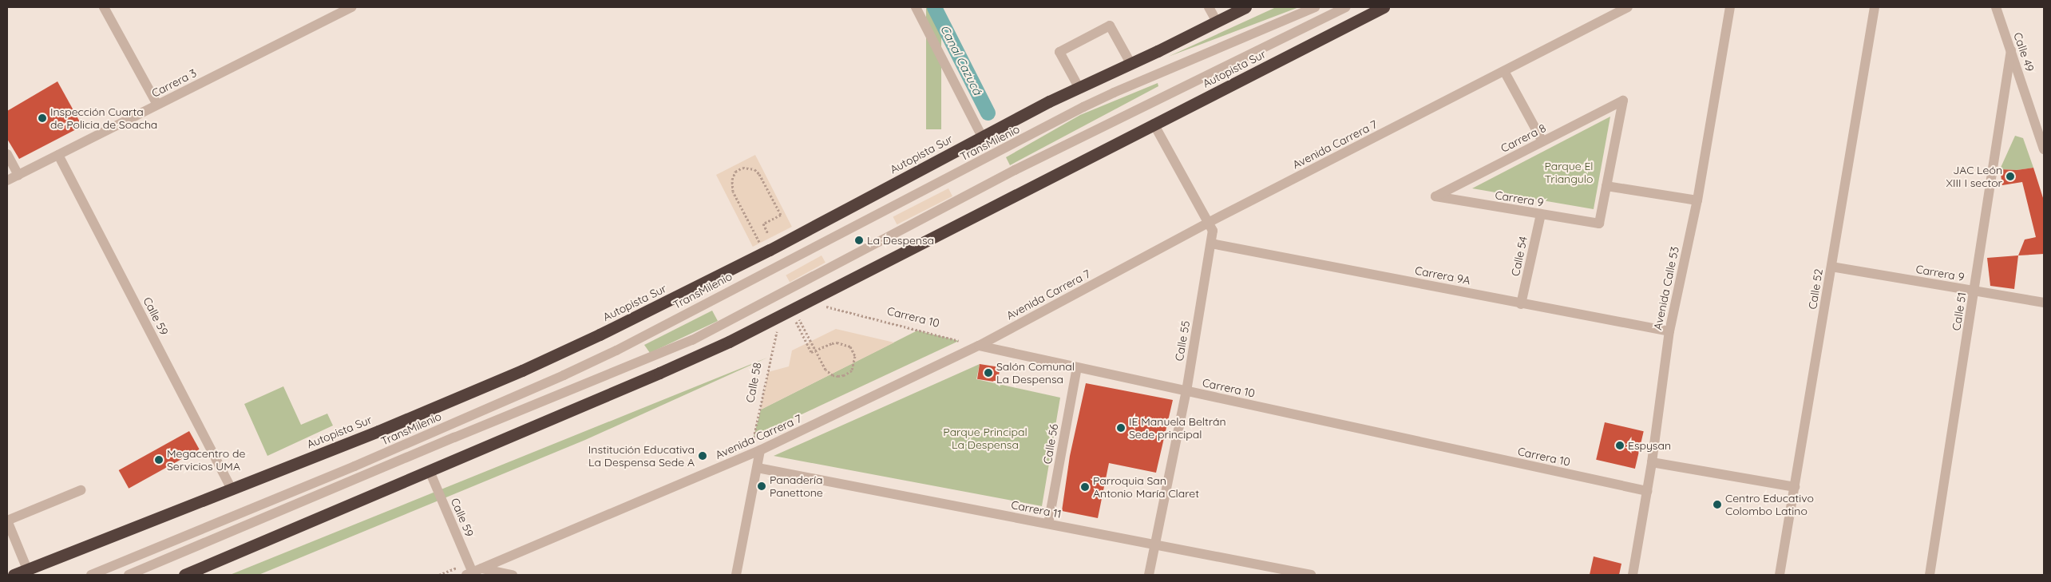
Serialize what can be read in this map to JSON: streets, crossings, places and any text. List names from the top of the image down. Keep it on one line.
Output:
{"streets":{"highway":["Autopista Sur"],"street":["Calle 49","Carrera 3","Carrera 8","TransMilenio","Avenida Carrera 7","Carrera 9","Calle 54","Carrera 9A","Avenida Calle 53","Calle 52","Calle 51","Calle 59","Carrera 10","Calle 55","Calle 56","Carrera 11"],"path":["Calle 58"]},"crossings":[["Calle 49","Calle 51"],["Autopista Sur","Calle 59"],["Autopista Sur","Carrera 10"],["Autopista Sur","Calle 55"],["Autopista Sur","Calle 58"],["Carrera 3","Calle 59"],["Carrera 8","Carrera 9"],["Avenida Carrera 7","Calle 59"],["Avenida Carrera 7","Carrera 10"],["Avenida Carrera 7","Calle 55"],["Avenida Carrera 7","Calle 58"],["Carrera 9","Calle 54"],["Carrera 9","Calle 52"],["Carrera 9","Calle 51"],["Calle 54","Carrera 9A"],["Carrera 9A","Avenida Calle 53"],["Carrera 9A","Calle 55"],["Avenida Calle 53","Carrera 10"],["Carrera 10","Calle 55"],["Carrera 10","Calle 56"],["Calle 55","Carrera 11"],["Calle 56","Carrera 11"]],"water":["Canal Cazucá"],"parks":["Parque El Triangulo","Parque Principal La Despensa"],"places":["Inspección Cuarta de Policia de Soacha","JAC León XIII I sector","La Despensa","Salón Comunal La Despensa","IE Manuela Beltrán Sede principal","Espysan","Institución Educativa La Despensa Sede A","Megacentro de Servicios UMA","Panadería Panettone","Parroquia San Antonio María Claret","Centro Educativo Colombo Latino"]}
